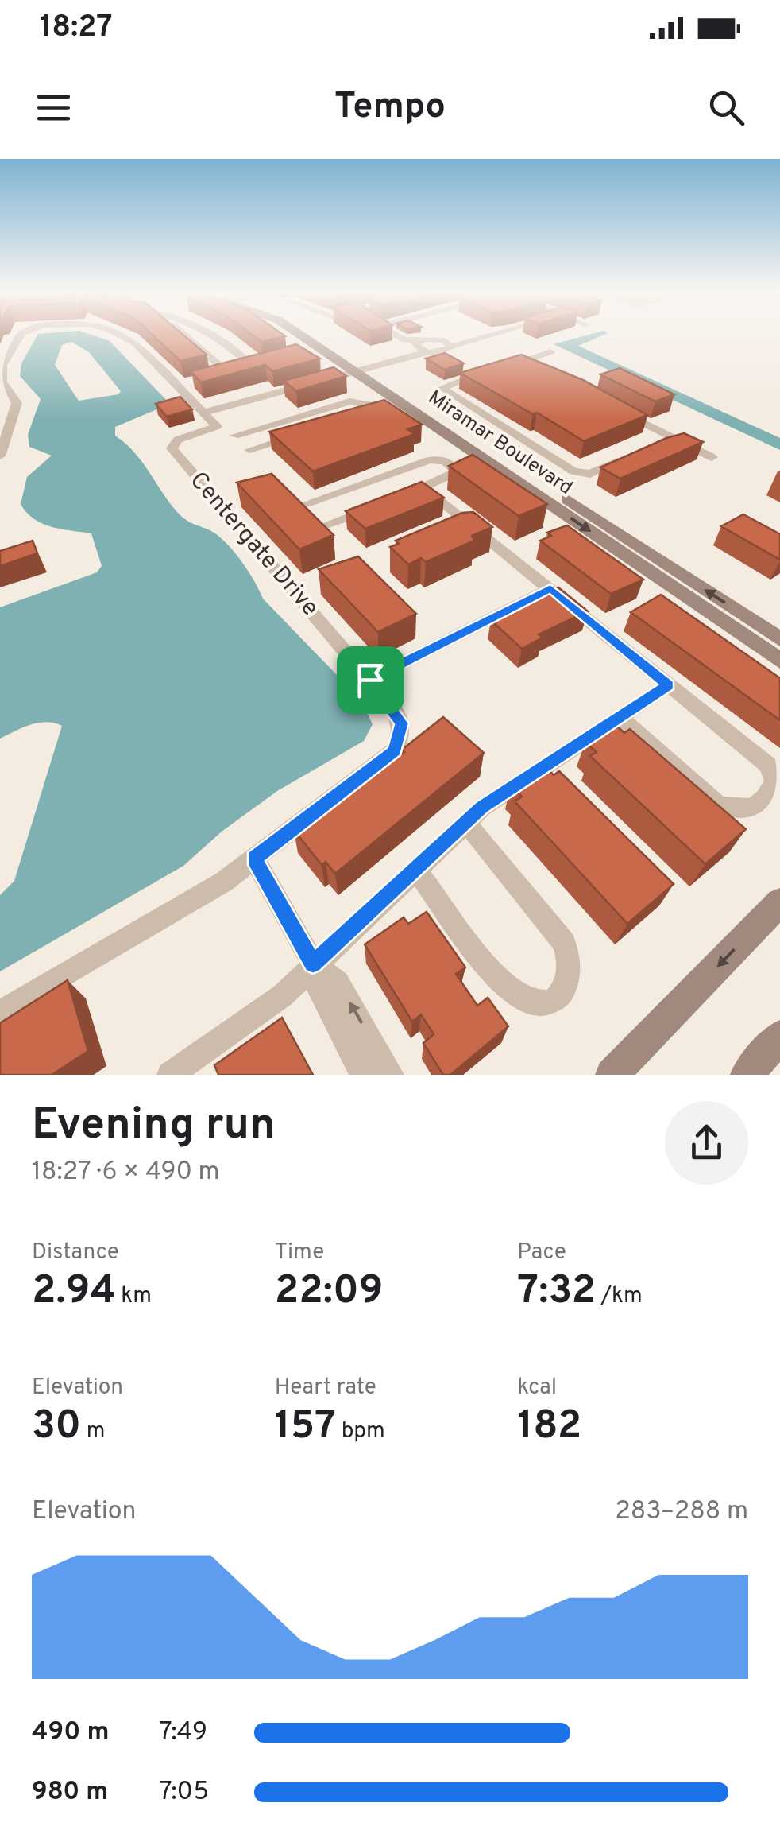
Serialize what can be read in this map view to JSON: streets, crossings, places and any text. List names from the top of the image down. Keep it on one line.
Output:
{"streets":{"street":["Miramar Boulevard","Centergate Drive"]},"crossings":[["Miramar Boulevard","Centergate Drive"]],"page":{"status":"18:27","header":"Tempo","heading":["Evening run","18:27 · 6 × 490 m"],"stats":[["Distance","2.94 km"],["Time","22:09"],["Pace","7:32 /km"],["Elevation","30 m"],["Heart rate","157 bpm"],["kcal","182"]],"chart":["Elevation","283–288 m"],"list":[{"name":"490 m","note":"7:49"},{"name":"980 m","note":"7:05"}]}}
